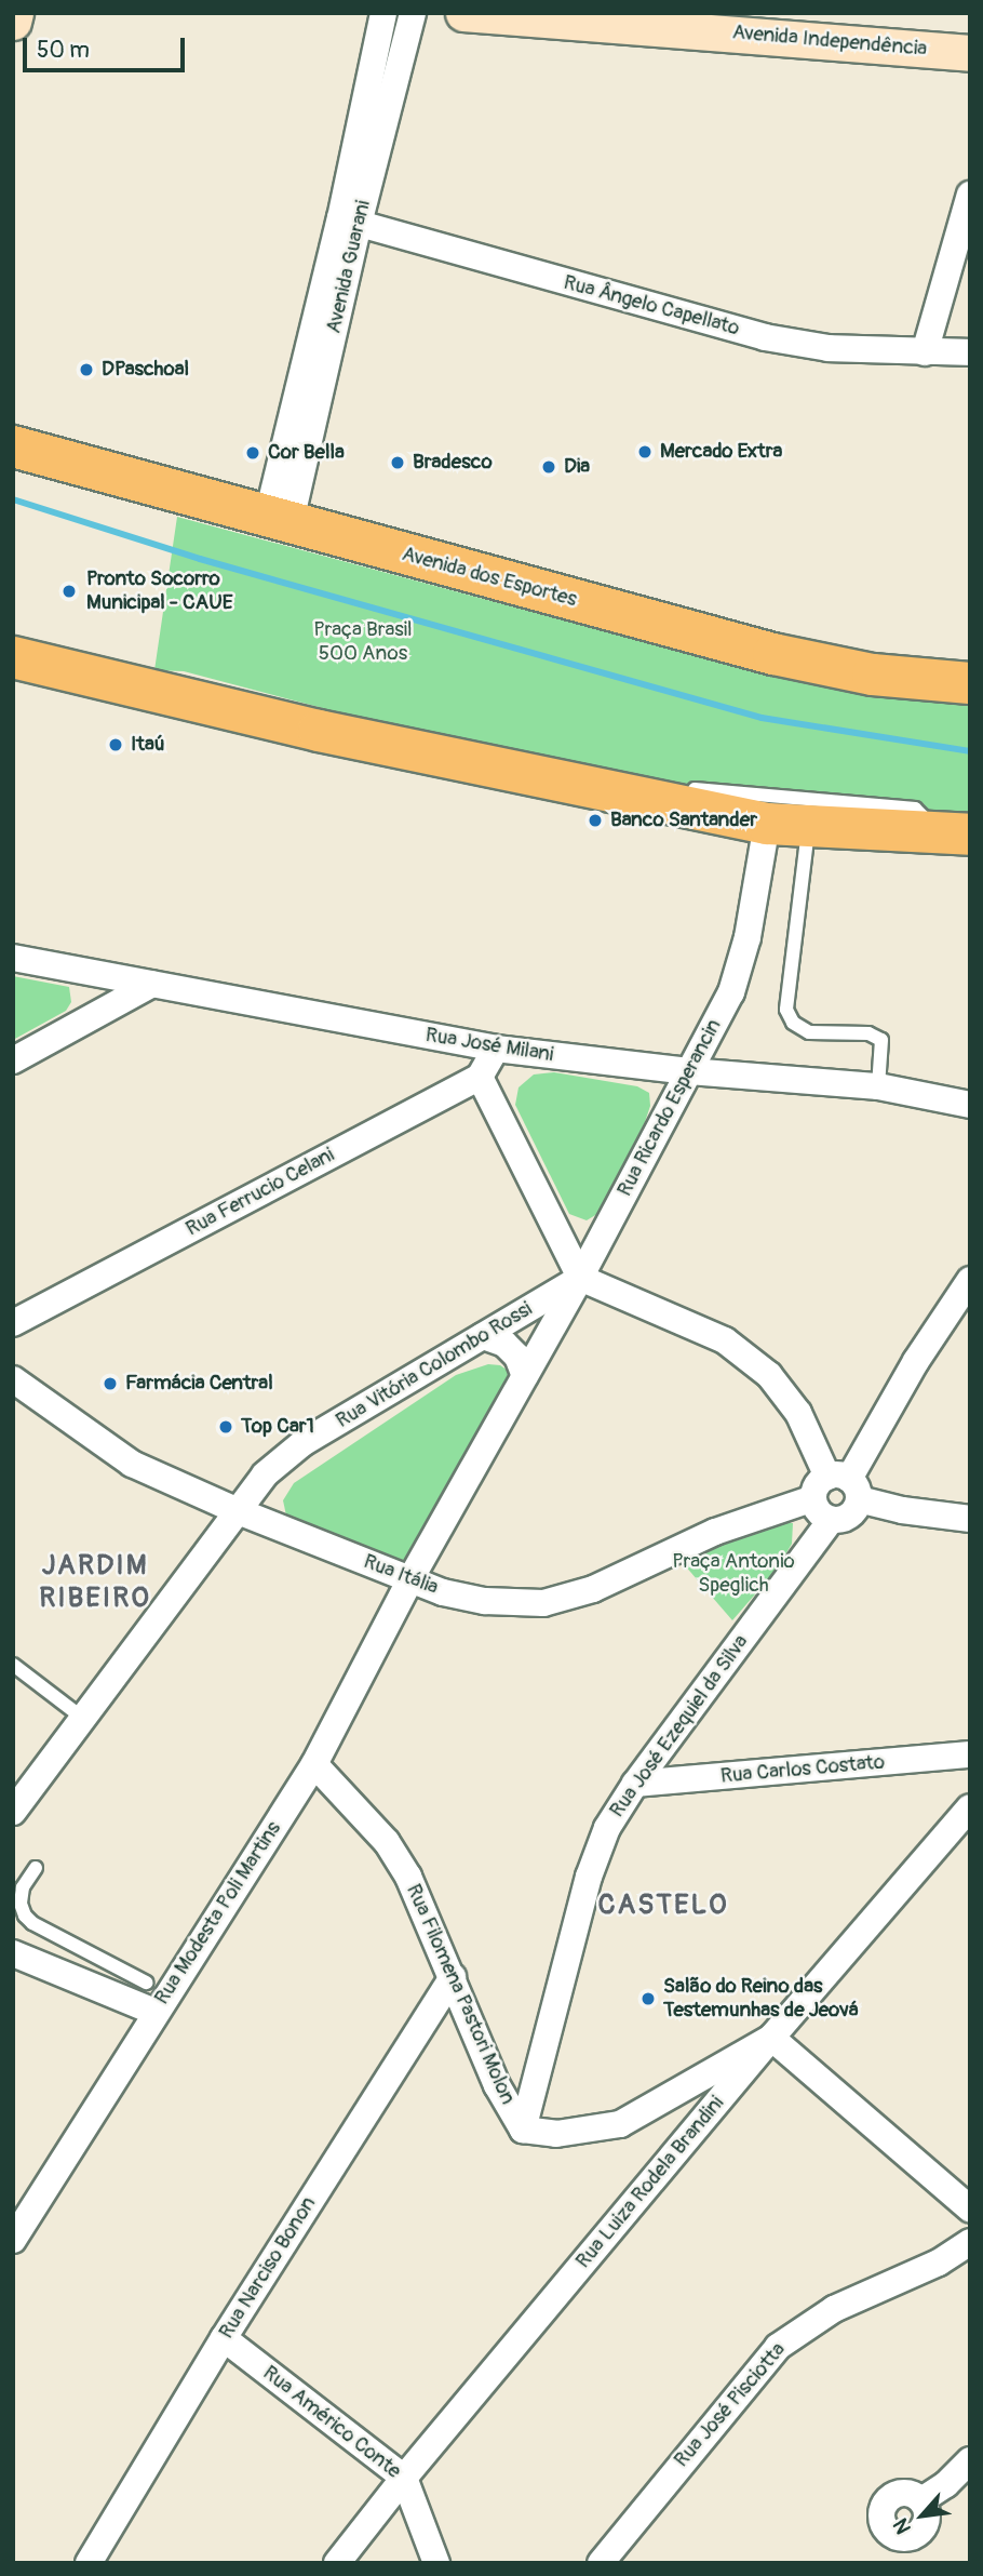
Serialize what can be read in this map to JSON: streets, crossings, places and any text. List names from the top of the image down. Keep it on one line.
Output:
{"streets":{"main road":["Avenida Independência","Avenida dos Esportes"],"street":["Avenida Guarani","Rua Ângelo Capellato","Rua José Milani","Rua Ricardo Esperancin","Rua Ferrucio Celani","Rua Vitória Colombo Rossi","Rua Itália","Rua José Ezequiel da Silva","Rua Carlos Costato","Rua Modesta Poli Martins","Rua Filomena Pastori Molon","Rua Luiza Rodela Brandini","Rua Narciso Bonon","Rua José Pisciotta","Rua Américo Conte"]},"crossings":[["Avenida Guarani","Rua Ângelo Capellato"],["Avenida Guarani","Avenida dos Esportes"],["Rua José Milani","Rua Ricardo Esperancin"],["Rua Ricardo Esperancin","Rua Vitória Colombo Rossi"],["Rua Ricardo Esperancin","Rua Itália"],["Rua Ricardo Esperancin","Rua Modesta Poli Martins"],["Rua Vitória Colombo Rossi","Rua Itália"],["Rua Itália","Rua José Ezequiel da Silva"],["Rua Itália","Rua Modesta Poli Martins"],["Rua José Ezequiel da Silva","Rua Carlos Costato"],["Rua José Ezequiel da Silva","Rua Filomena Pastori Molon"],["Rua Modesta Poli Martins","Rua Filomena Pastori Molon"],["Rua Filomena Pastori Molon","Rua Luiza Rodela Brandini"],["Rua Filomena Pastori Molon","Rua Narciso Bonon"],["Rua Luiza Rodela Brandini","Rua Américo Conte"],["Rua Narciso Bonon","Rua Américo Conte"]],"districts":["JARDIM RIBEIRO","CASTELO"],"parks":["Praça Brasil 500 Anos","Praça Antonio Speglich"],"places":["DPaschoal","Mercado Extra","Cor Bella","Bradesco","Dia","Pronto Socorro Municipal - CAUE","Itaú","Banco Santander","Farmácia Central","Top Car1","Salão do Reino das Testemunhas de Jeová"],"scale_bar":"50 m","north":"bottom left"}
